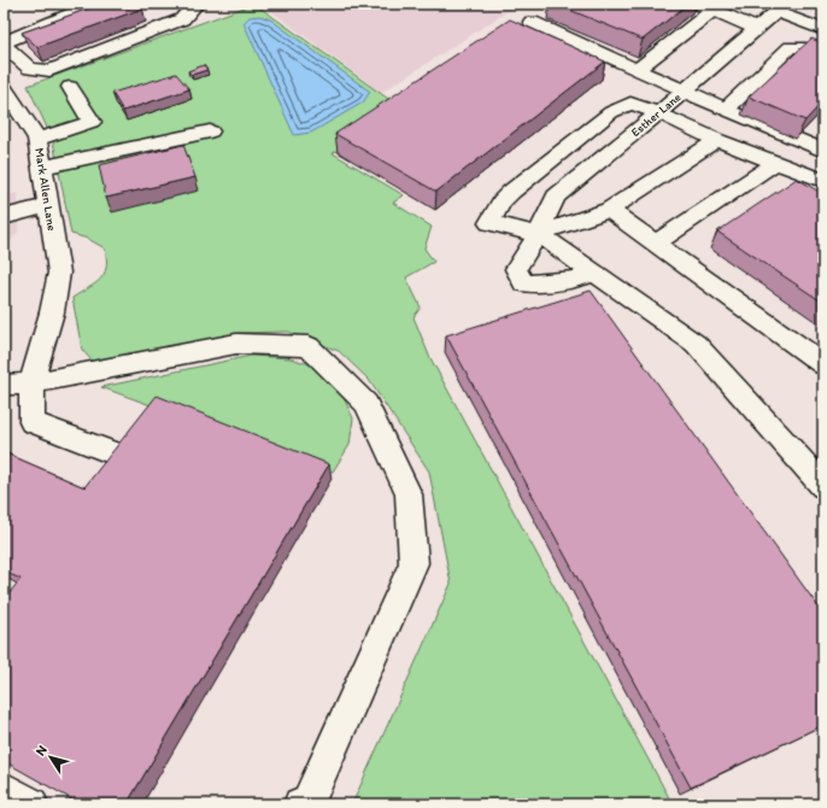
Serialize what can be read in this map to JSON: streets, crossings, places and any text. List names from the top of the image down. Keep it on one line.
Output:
{"streets":{"street":["Esther Lane","Mark Allen Lane"]},"north":"top left"}
